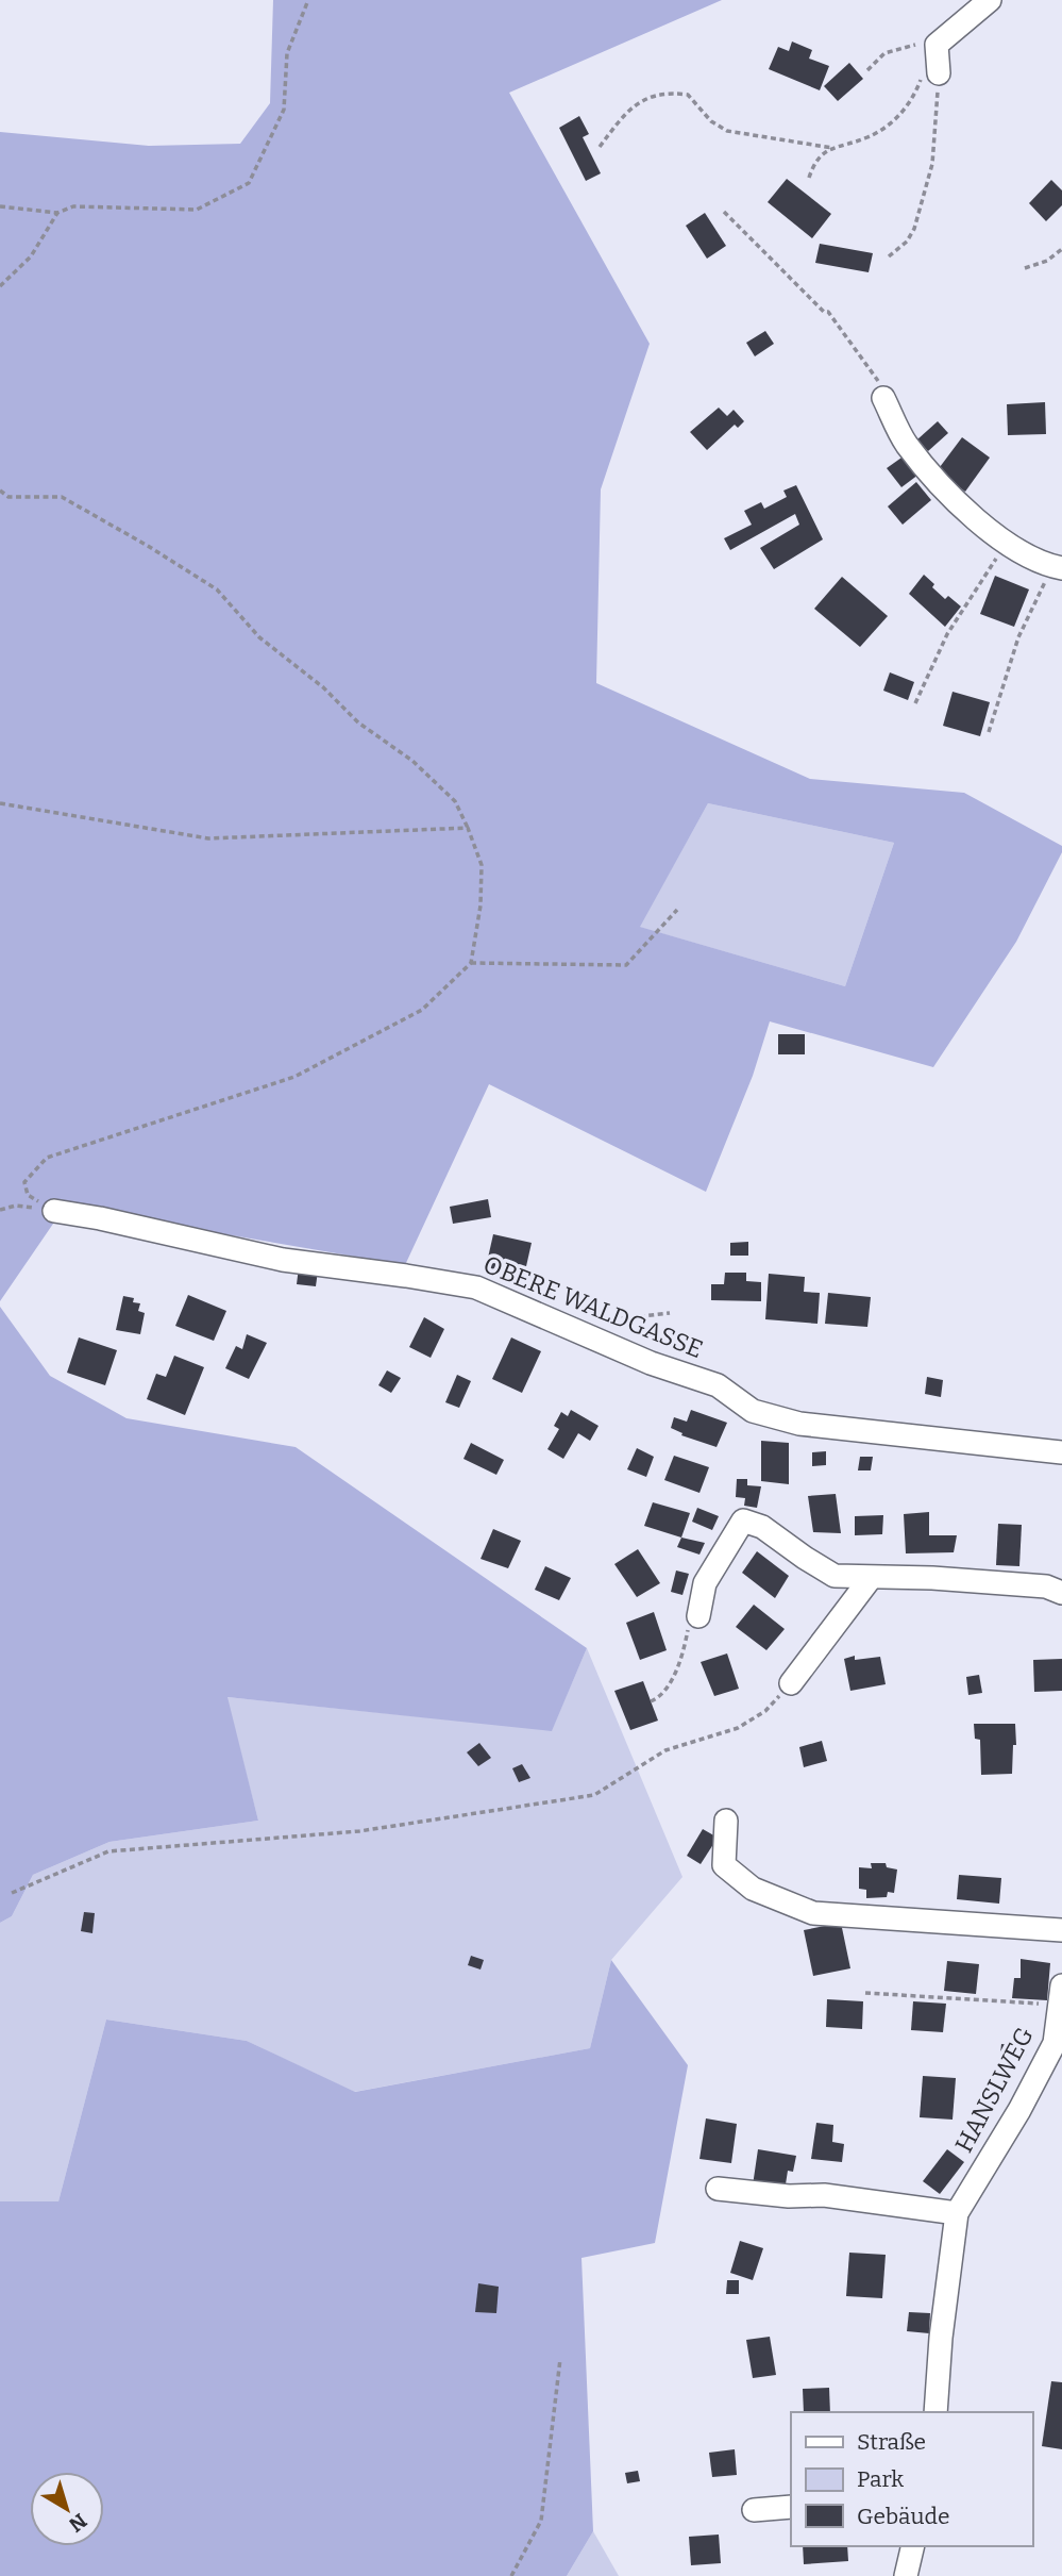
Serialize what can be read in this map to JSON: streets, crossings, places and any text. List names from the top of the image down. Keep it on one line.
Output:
{"streets":{"street":["OBERE WALDGASSE","HANSLWEG"]},"legend":["Straße","Park","Gebäude"],"north":"bottom right"}
